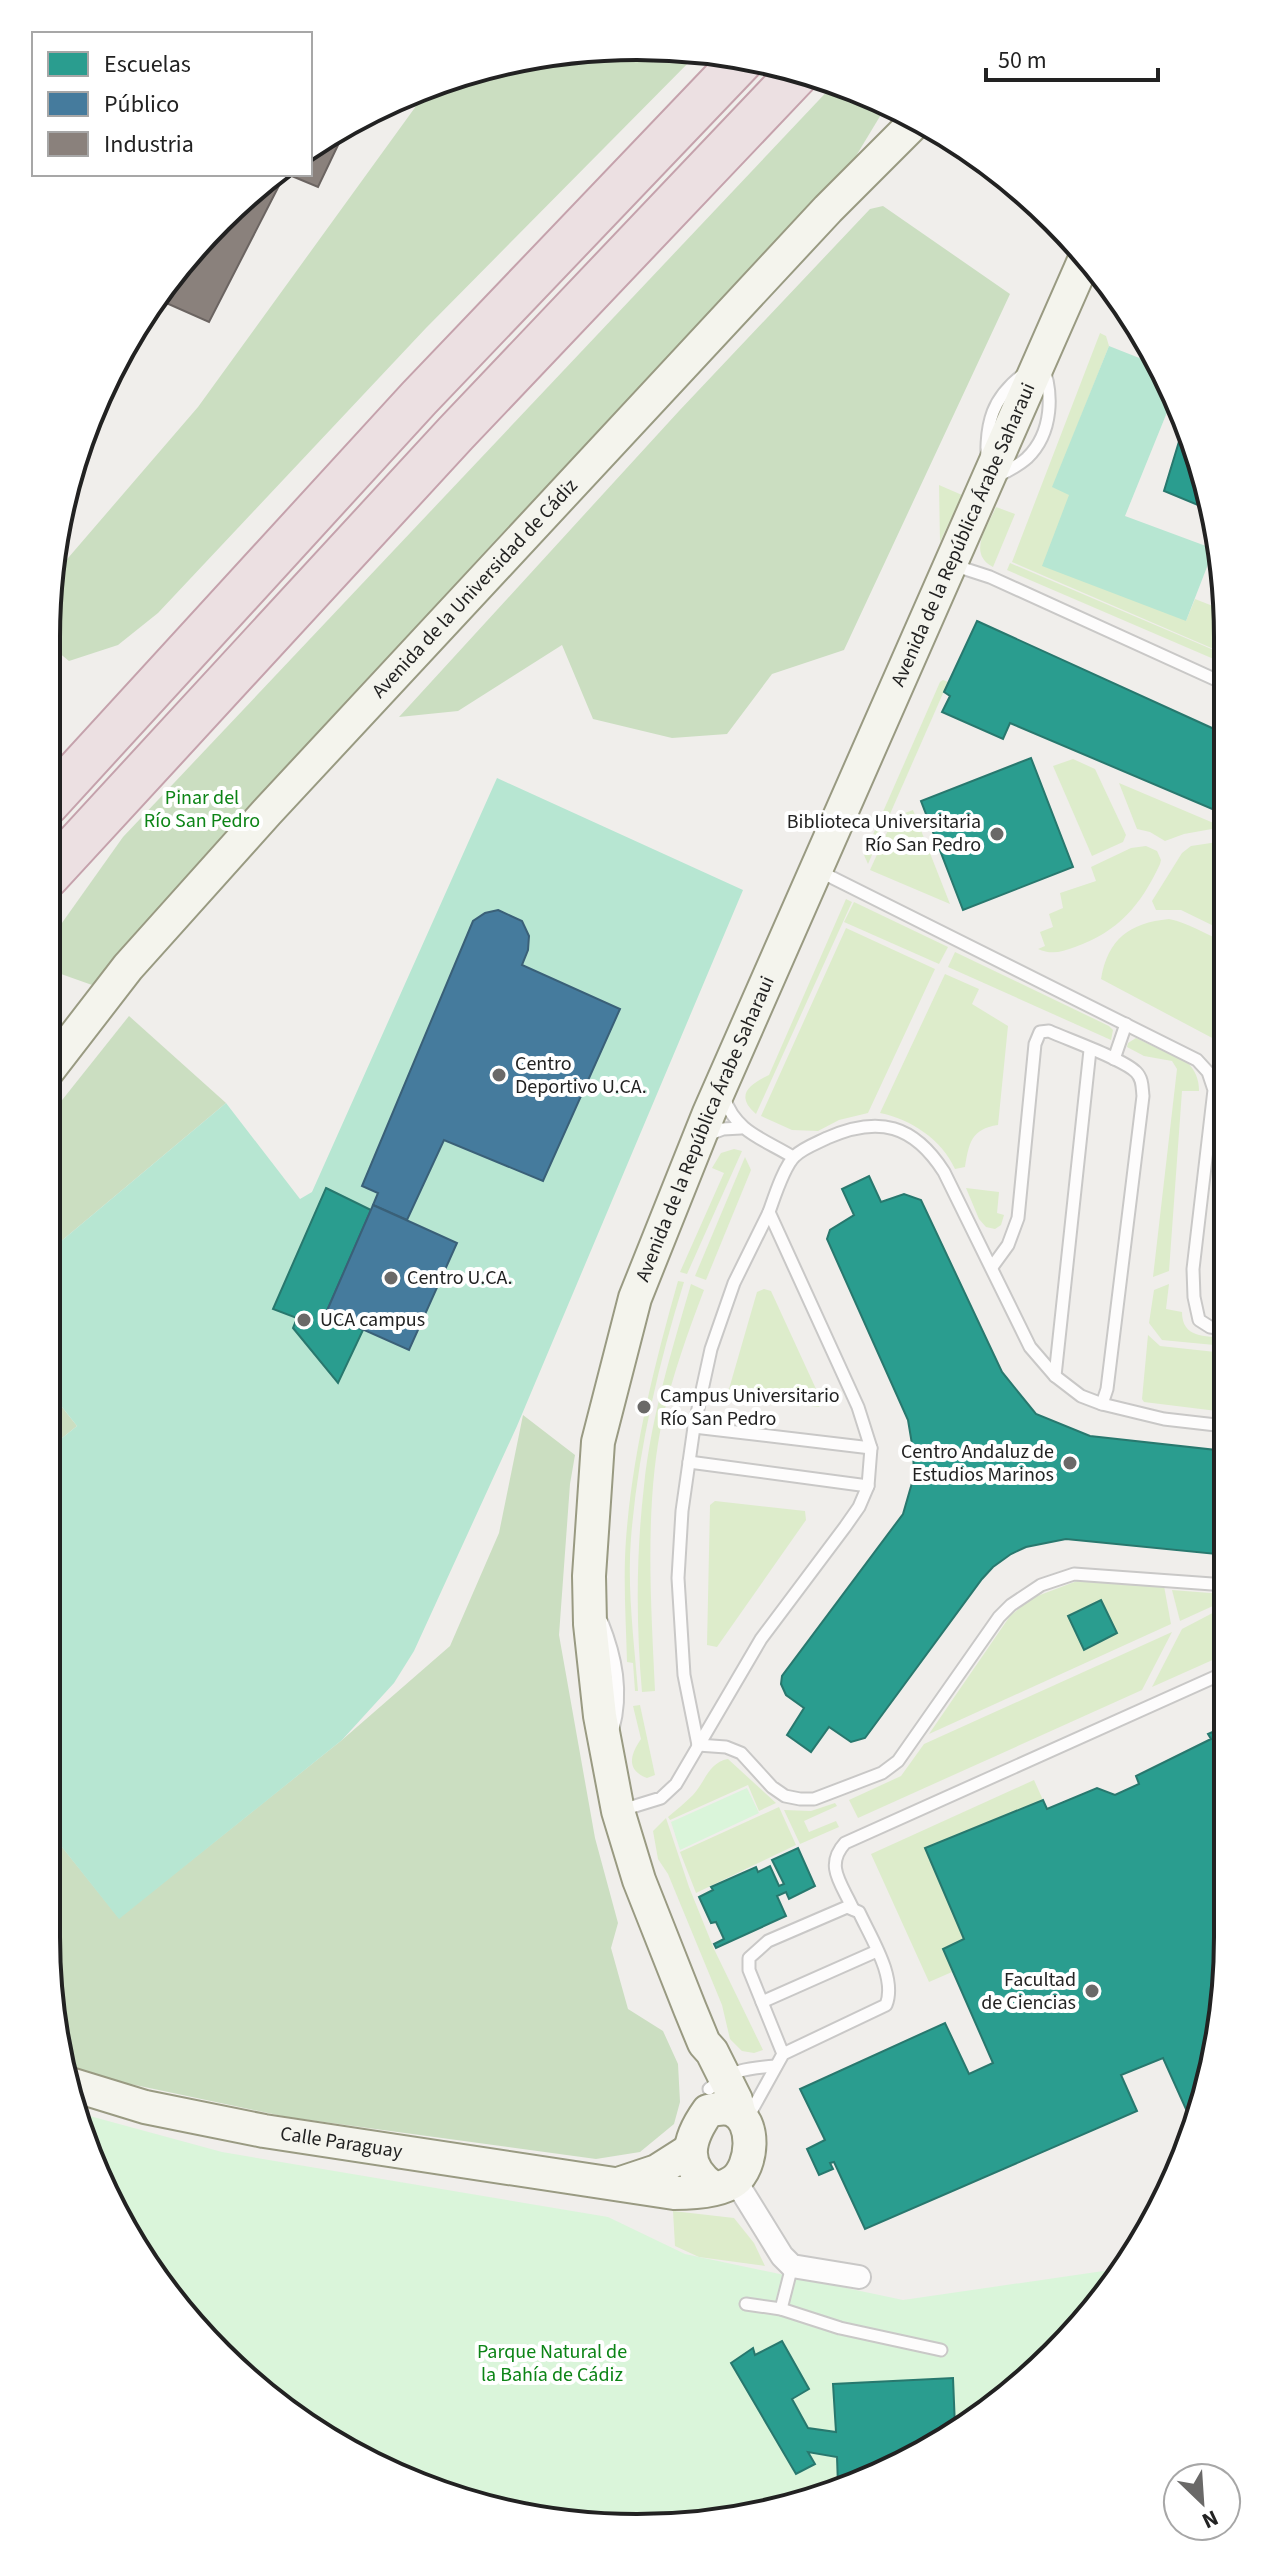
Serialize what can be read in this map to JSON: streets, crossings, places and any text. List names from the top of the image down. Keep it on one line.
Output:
{"streets":{"street":["Avenida de la República Árabe Saharaui","Avenida de la Universidad de Cádiz","Calle Paraguay"]},"parks":["Pinar del Río San Pedro","Parque Natural de la Bahía de Cádiz"],"places":["Biblioteca Universitaria Río San Pedro","Centro Deportivo U.CA.","Centro U.CA.","UCA campus","Campus Universitario Río San Pedro","Centro Andaluz de Estudios Marinos","Facultad de Ciencias"],"legend":["Escuelas","Público","Industria"],"scale_bar":"50 m","north":"bottom right"}
